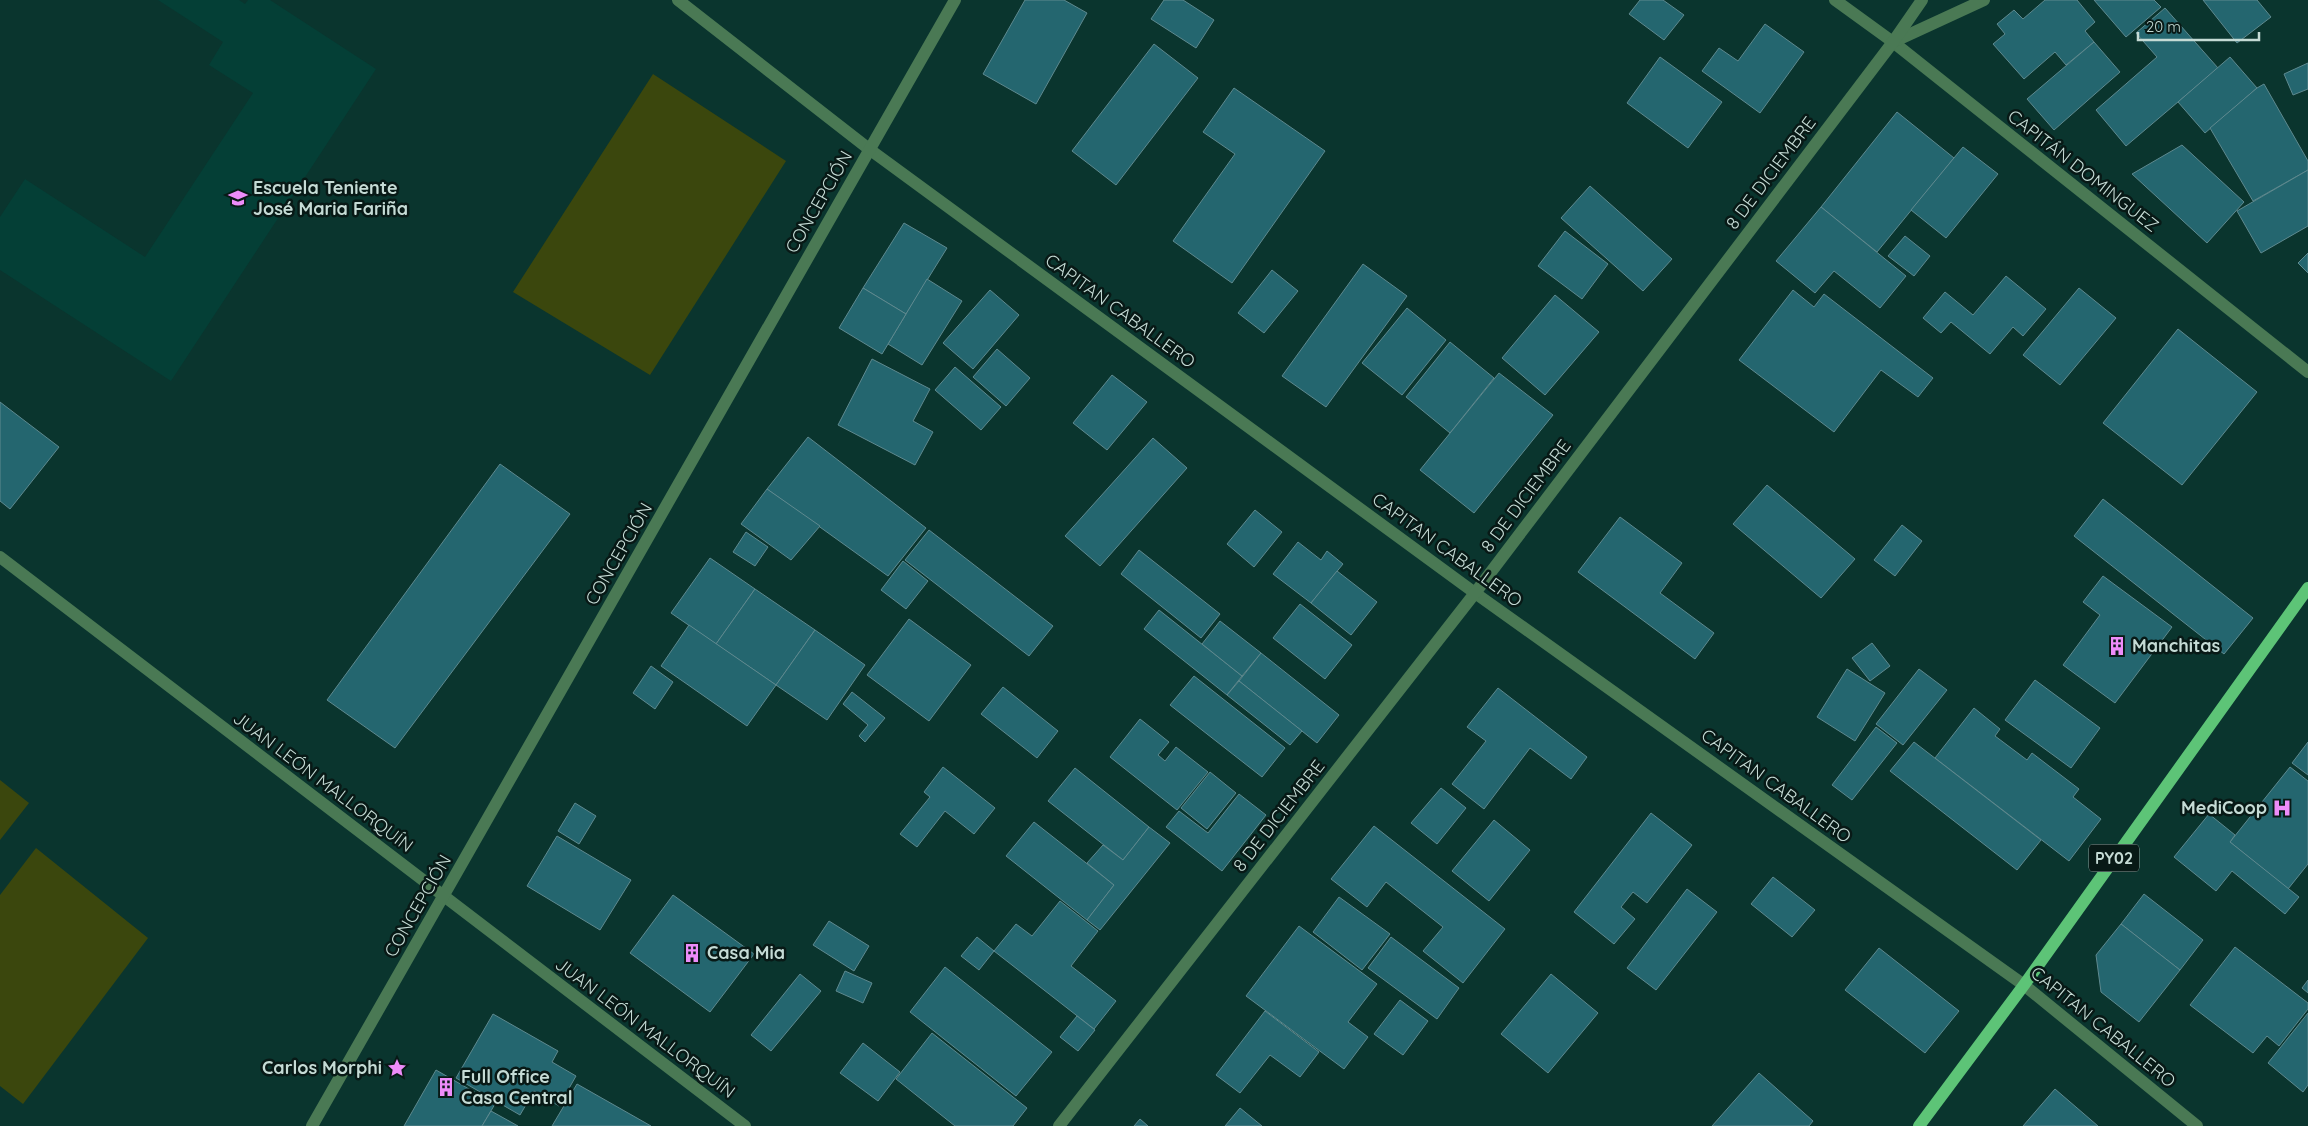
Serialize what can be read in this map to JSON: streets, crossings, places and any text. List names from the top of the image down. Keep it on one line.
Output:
{"streets":{"main road":["PY02"],"street":["CAPITÁN DOMINGUEZ","8 DE DICIEMBRE","CONCEPCIÓN","CAPITAN CABALLERO","JUAN LEÓN MALLORQUÍN"]},"crossings":[["CAPITÁN DOMINGUEZ","8 DE DICIEMBRE"],["8 DE DICIEMBRE","CAPITAN CABALLERO"],["CONCEPCIÓN","CAPITAN CABALLERO"],["CONCEPCIÓN","JUAN LEÓN MALLORQUÍN"],["CAPITAN CABALLERO","PY02"]],"places":{"school or university":["Escuela Teniente José Maria Fariña"],"building":["Manchitas","Casa Mia","Full Office Casa Central"],"hospital":["MediCoop"],"place":["Carlos Morphi"]},"scale_bar":"20 m"}
